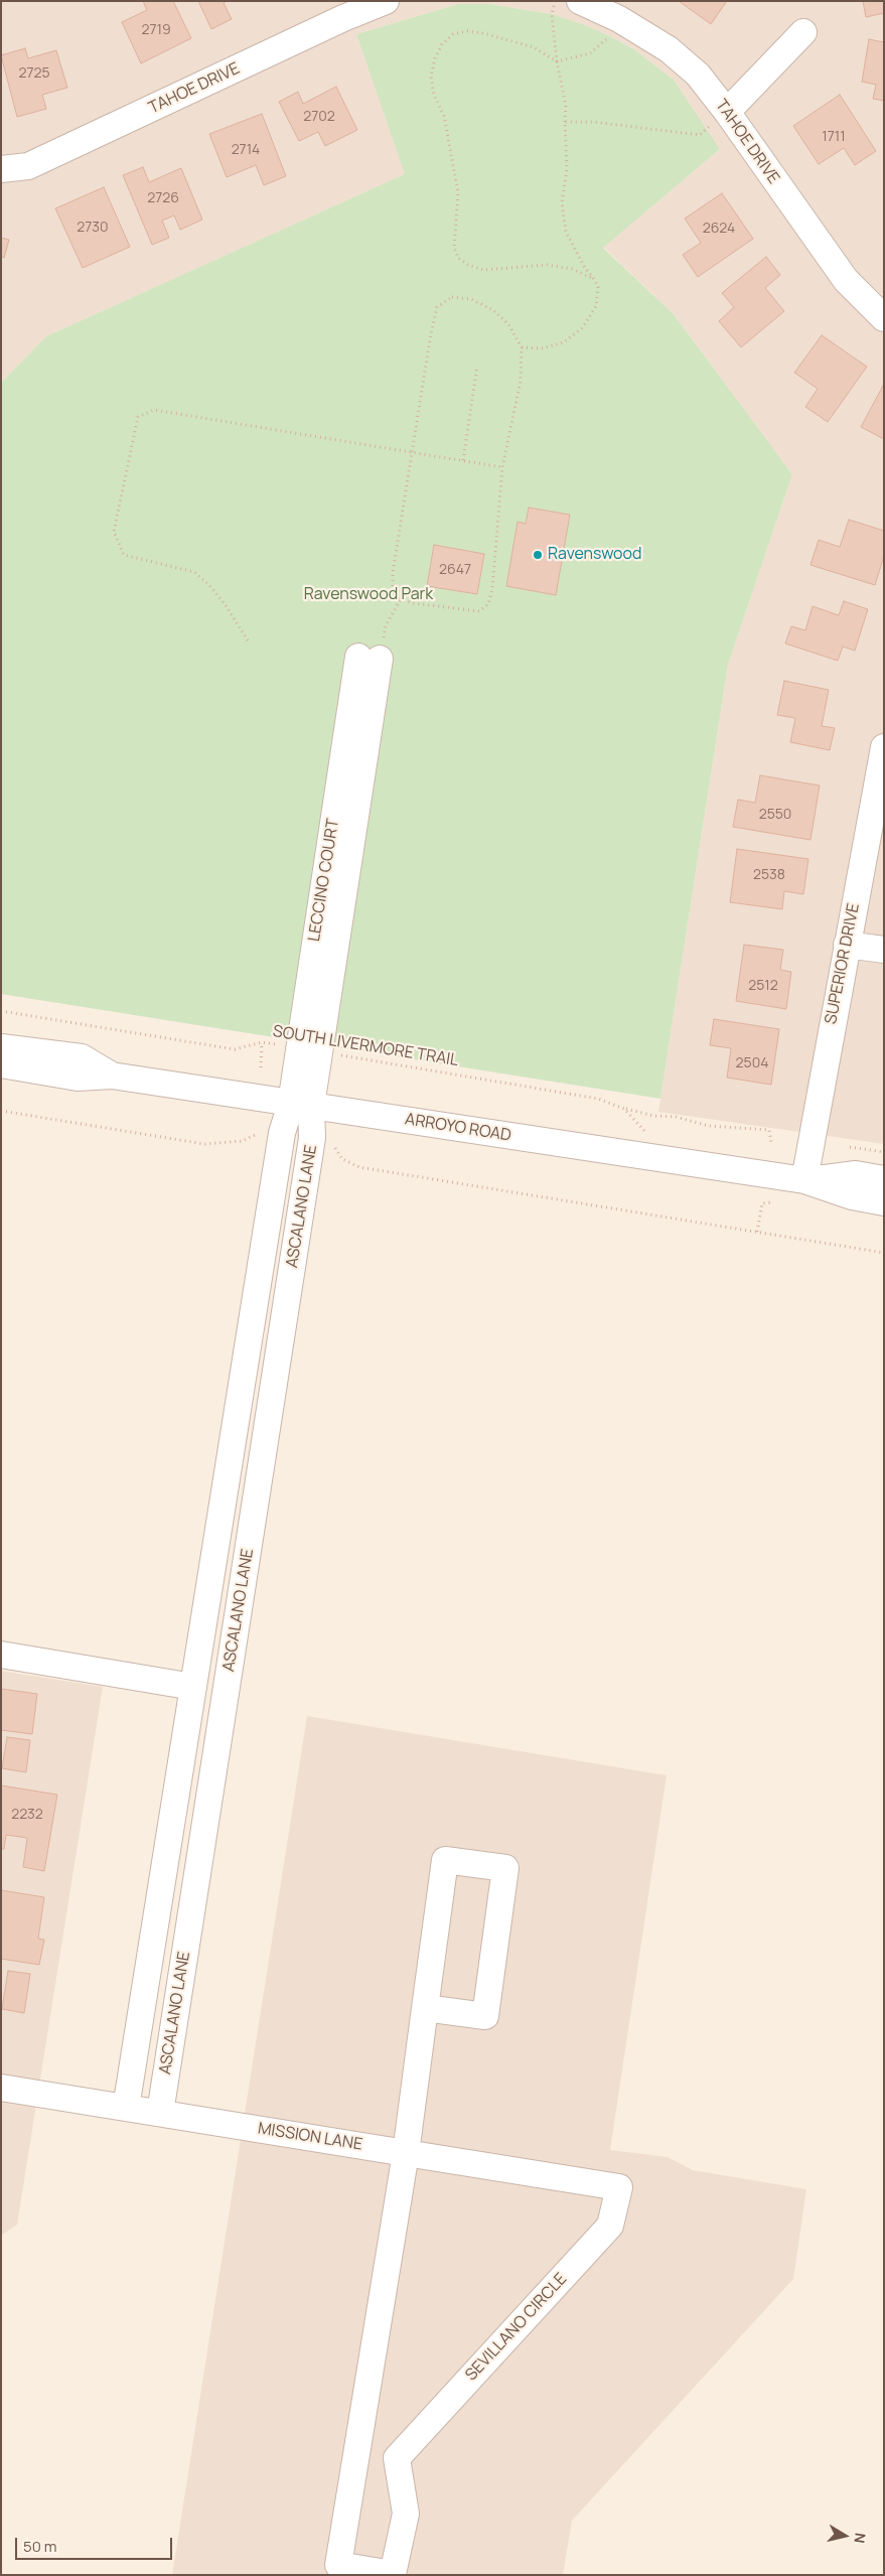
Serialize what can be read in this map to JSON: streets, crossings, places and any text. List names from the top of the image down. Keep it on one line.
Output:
{"streets":{"street":["TAHOE DRIVE","LECCINO COURT","SUPERIOR DRIVE","ARROYO ROAD","ASCALANO LANE","MISSION LANE","SEVILLANO CIRCLE"],"path":["SOUTH LIVERMORE TRAIL"]},"crossings":[["LECCINO COURT","SOUTH LIVERMORE TRAIL"],["LECCINO COURT","ARROYO ROAD"],["LECCINO COURT","ASCALANO LANE"],["SUPERIOR DRIVE","ARROYO ROAD"],["ARROYO ROAD","ASCALANO LANE"],["ASCALANO LANE","MISSION LANE"],["MISSION LANE","SEVILLANO CIRCLE"]],"parks":["Ravenswood Park"],"places":["Ravenswood"],"house_numbers":["2719","2725","2702","1711","2714","2726","2730","2624","2647","2550","2538","2512","2504","2232"],"scale_bar":"50 m","north":"right"}
